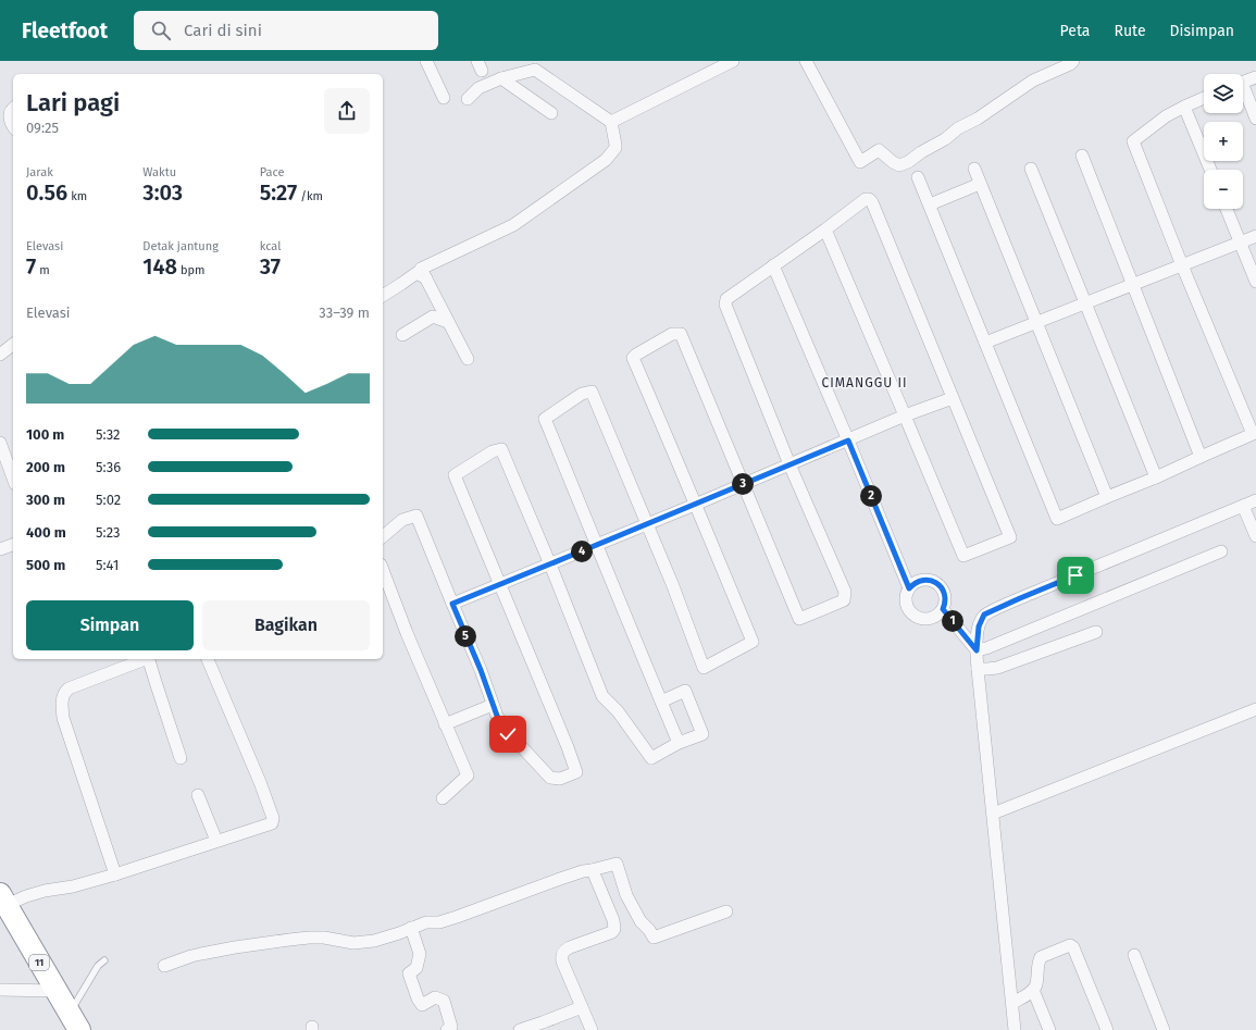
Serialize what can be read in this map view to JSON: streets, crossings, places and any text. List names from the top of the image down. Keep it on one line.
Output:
{"streets":{"highway":["11"]},"districts":["CIMANGGU II"],"page":{"header":"Fleetfoot","search":"Cari di sini","nav":["Peta","Rute","Disimpan"],"map_buttons":["+","−"],"heading":["Lari pagi","09:25"],"stats":[["Jarak","0.56 km"],["Waktu","3:03"],["Pace","5:27 /km"],["Elevasi","7 m"],["Detak jantung","148 bpm"],["kcal","37"]],"chart":["Elevasi","33–39 m"],"list":[{"name":"100 m","note":"5:32"},{"name":"200 m","note":"5:36"},{"name":"300 m","note":"5:02"},{"name":"400 m","note":"5:23"},{"name":"500 m","note":"5:41"}],"pins":["3","2","4","1","5"],"buttons":["Simpan","Bagikan"]}}
